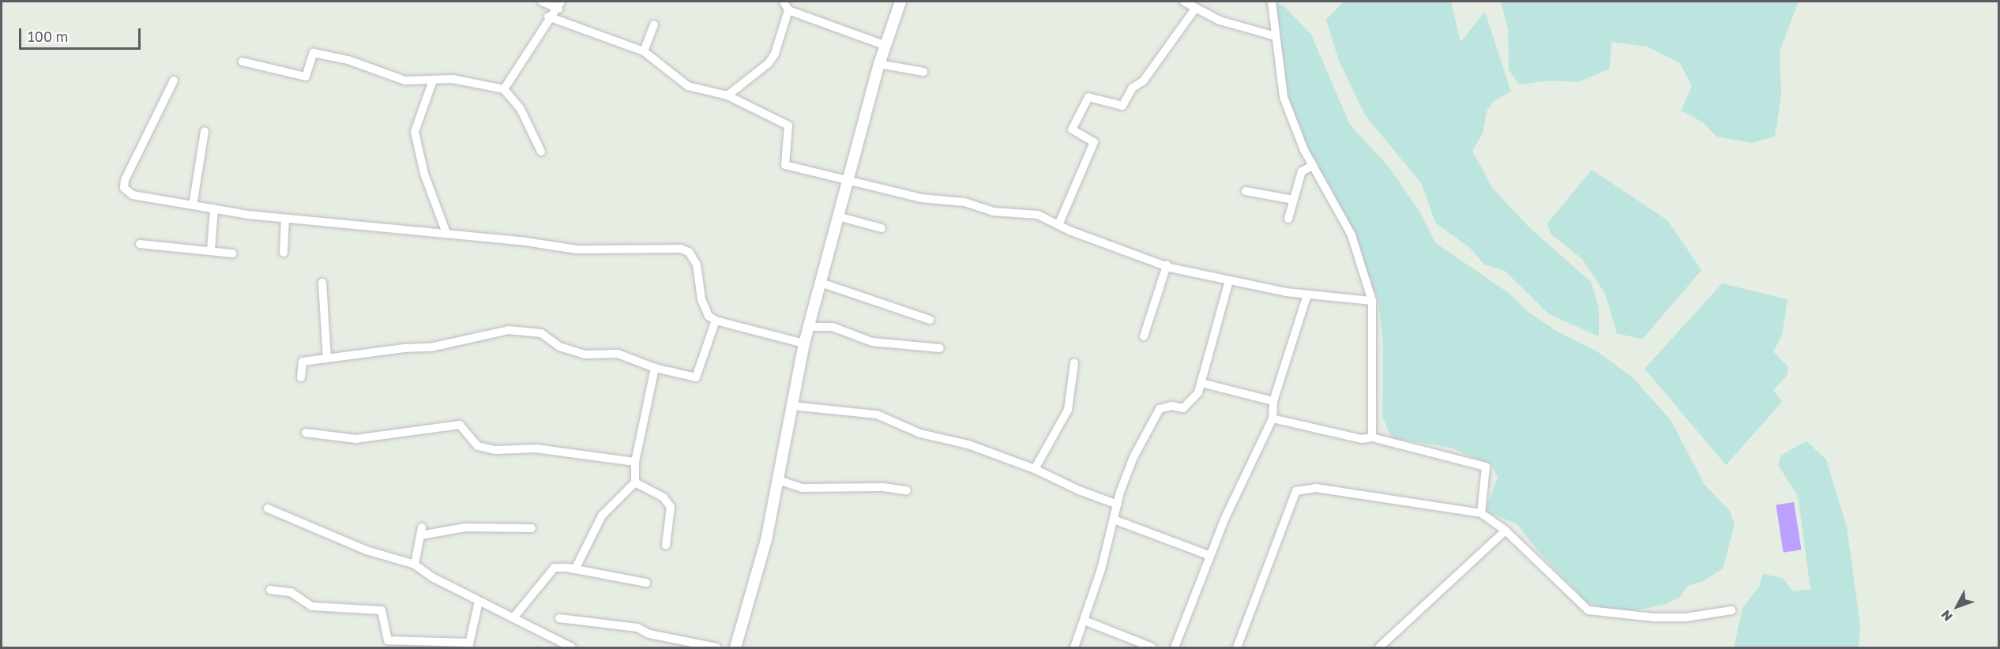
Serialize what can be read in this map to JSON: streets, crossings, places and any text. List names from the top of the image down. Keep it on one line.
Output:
{"scale_bar":"100 m","north":"bottom left"}
